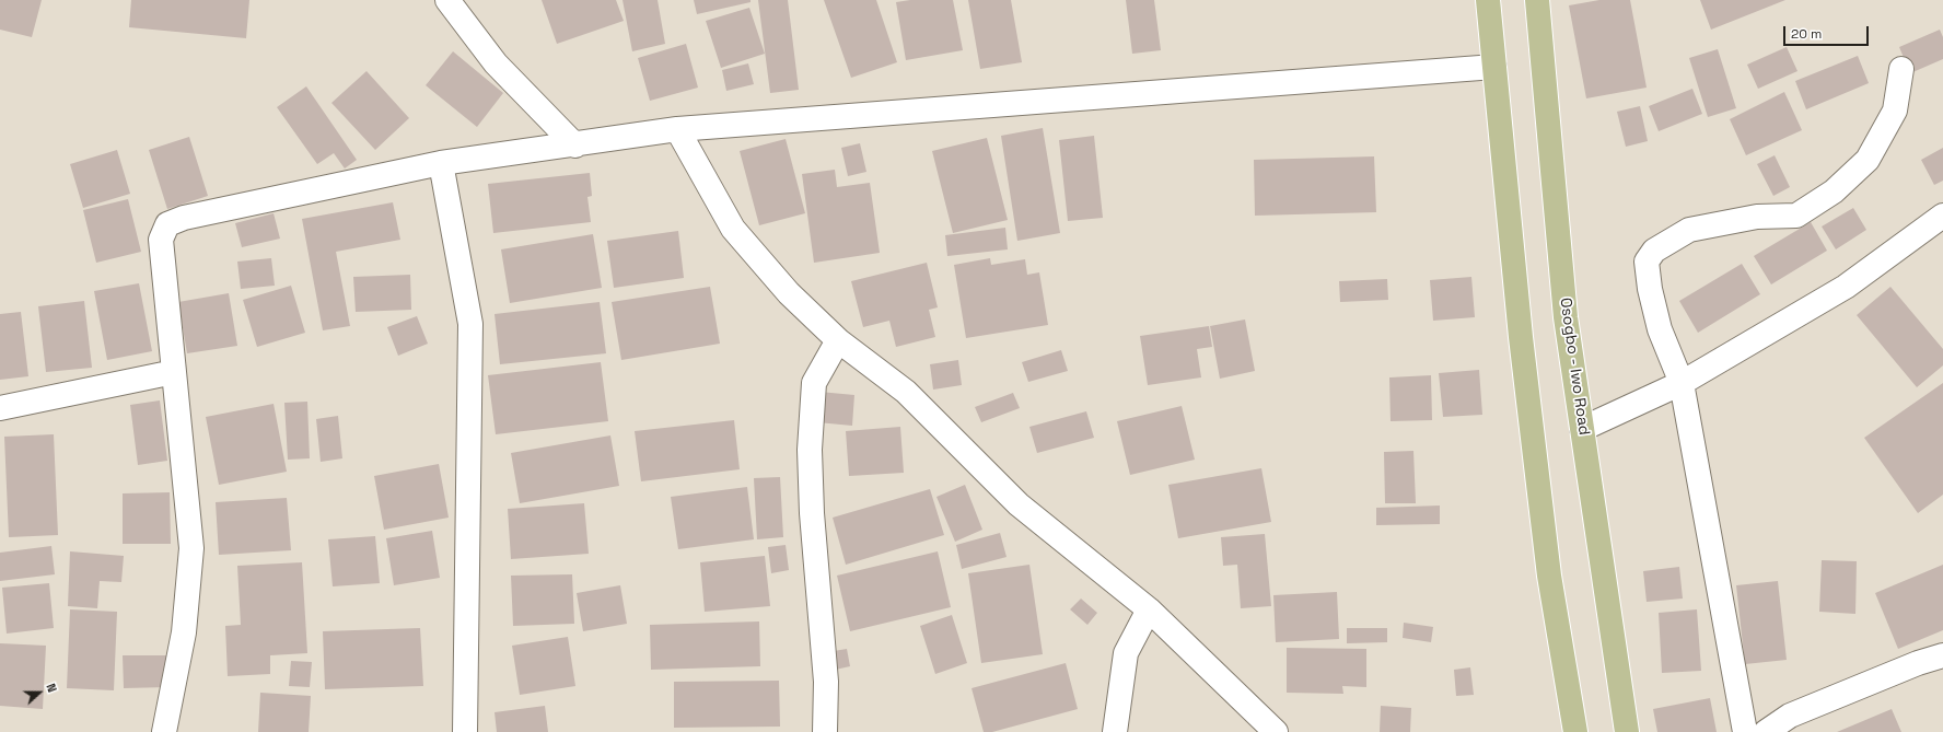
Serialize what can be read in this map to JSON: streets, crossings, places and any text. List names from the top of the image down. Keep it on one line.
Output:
{"streets":{"main road":["Osogbo - Iwo Road"]},"scale_bar":"20 m","north":"right"}
